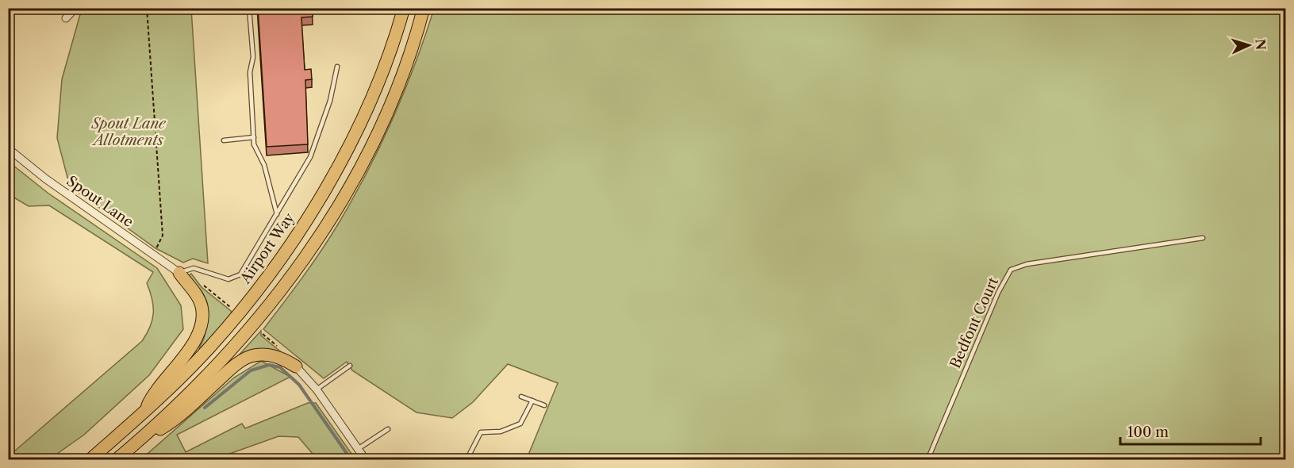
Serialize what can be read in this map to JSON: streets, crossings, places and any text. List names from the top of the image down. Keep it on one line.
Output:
{"streets":{"highway":["Airport Way"],"street":["Spout Lane"],"lane":["Bedfont Court"]},"parks":["Spout Lane Allotments"],"scale_bar":"100 m","north":"right"}
